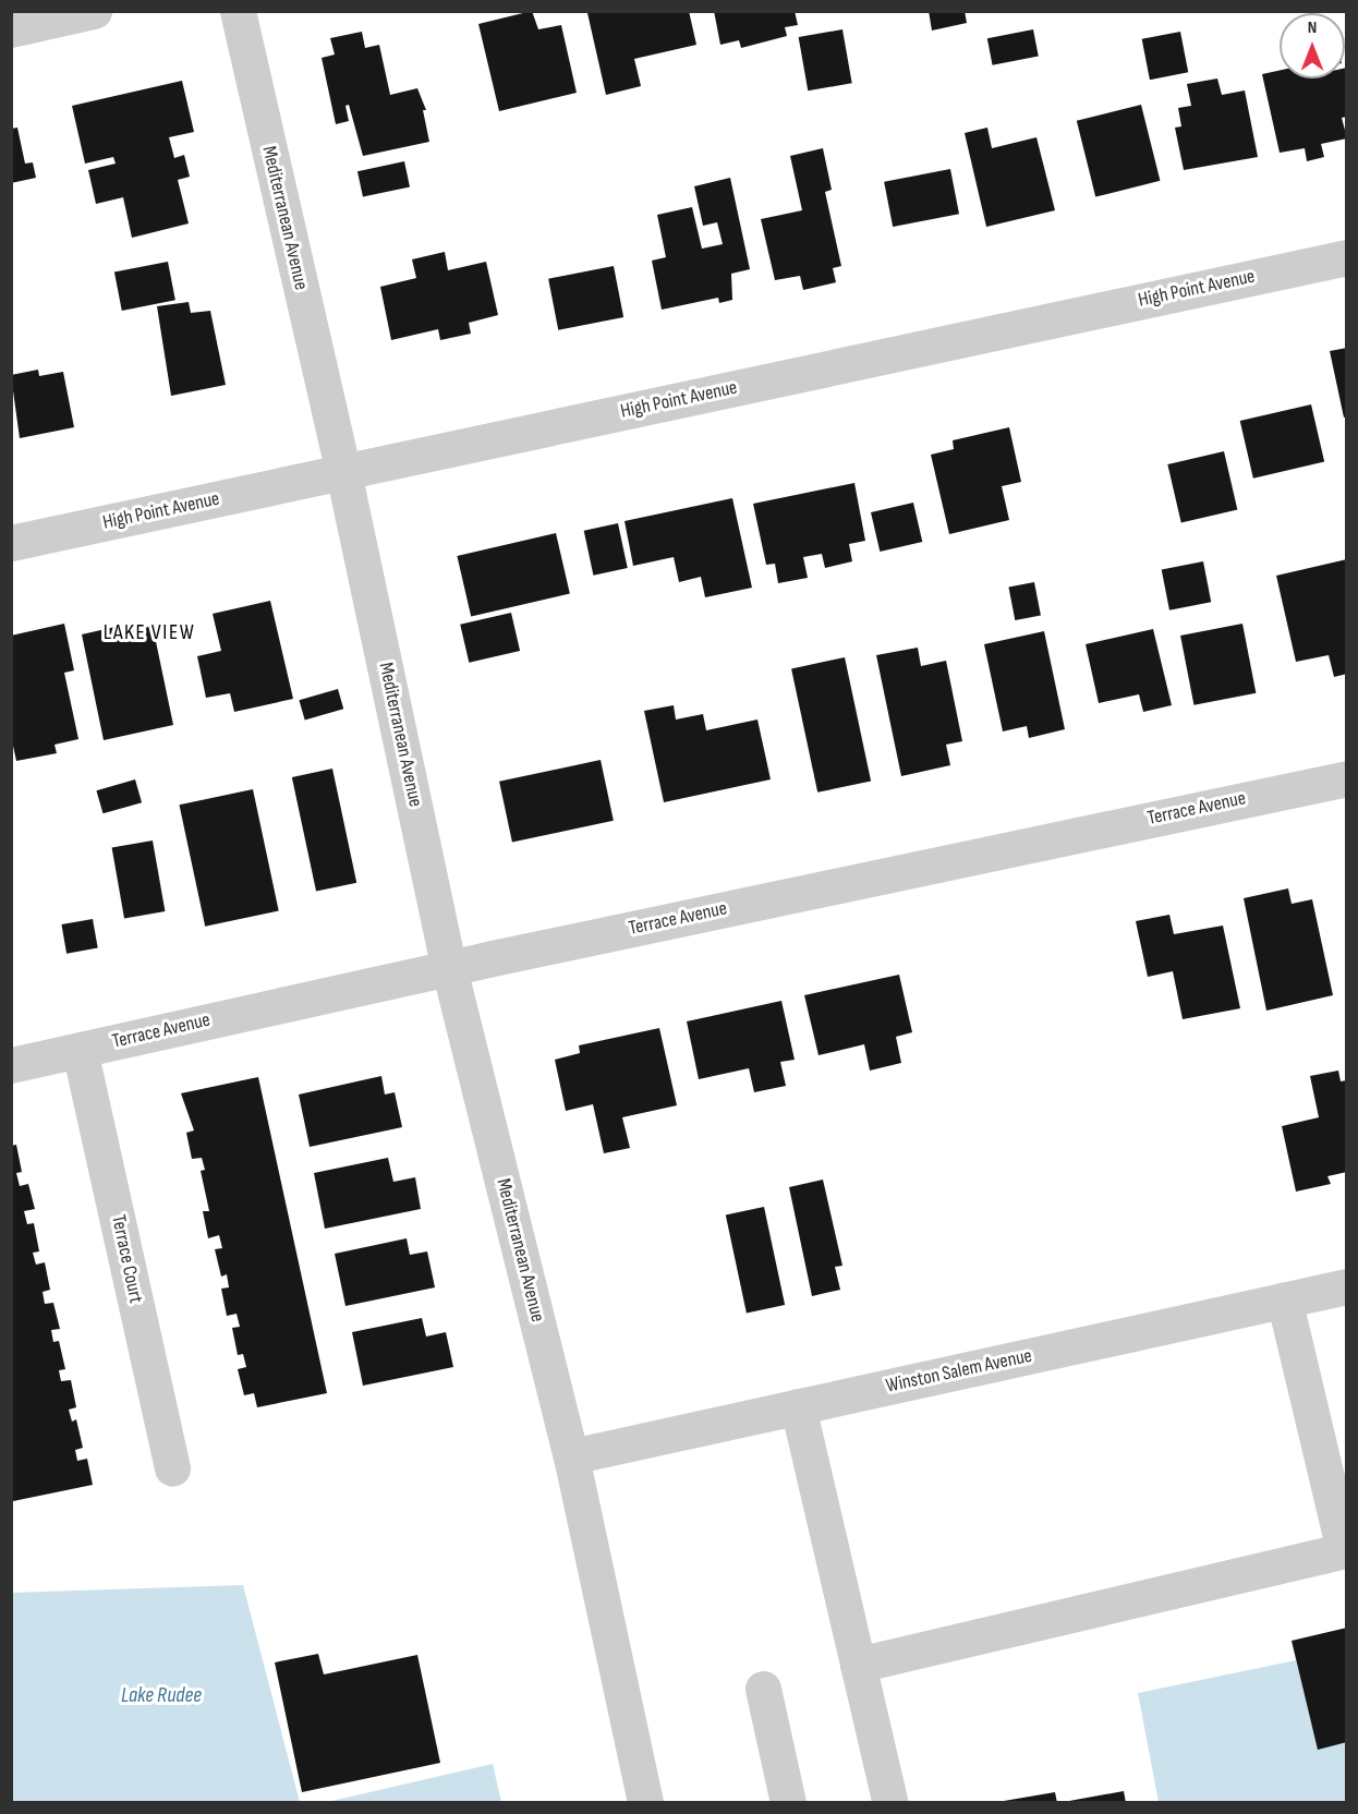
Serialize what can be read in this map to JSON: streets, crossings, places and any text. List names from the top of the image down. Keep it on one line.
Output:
{"streets":{"street":["Mediterranean Avenue","High Point Avenue","Terrace Avenue","Terrace Court","Winston Salem Avenue"]},"crossings":[["Mediterranean Avenue","High Point Avenue"],["Mediterranean Avenue","Terrace Avenue"],["Mediterranean Avenue","Winston Salem Avenue"],["Terrace Avenue","Terrace Court"]],"districts":["LAKE VIEW"],"water":["Lake Rudee"],"north":"top"}
